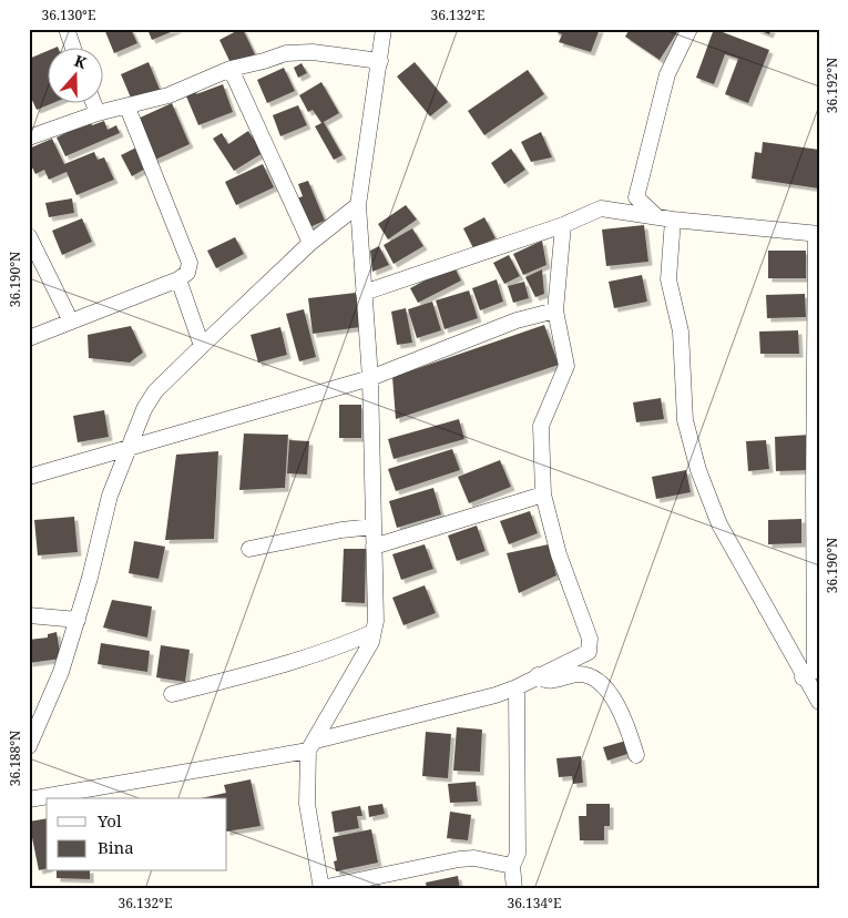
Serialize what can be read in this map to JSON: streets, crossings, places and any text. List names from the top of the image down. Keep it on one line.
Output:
{"legend":["Yol","Bina"],"north":"top","coordinates":["36.130°E","36.132°E","36.192°N","36.190°N","36.188°N","36.134°E"]}
